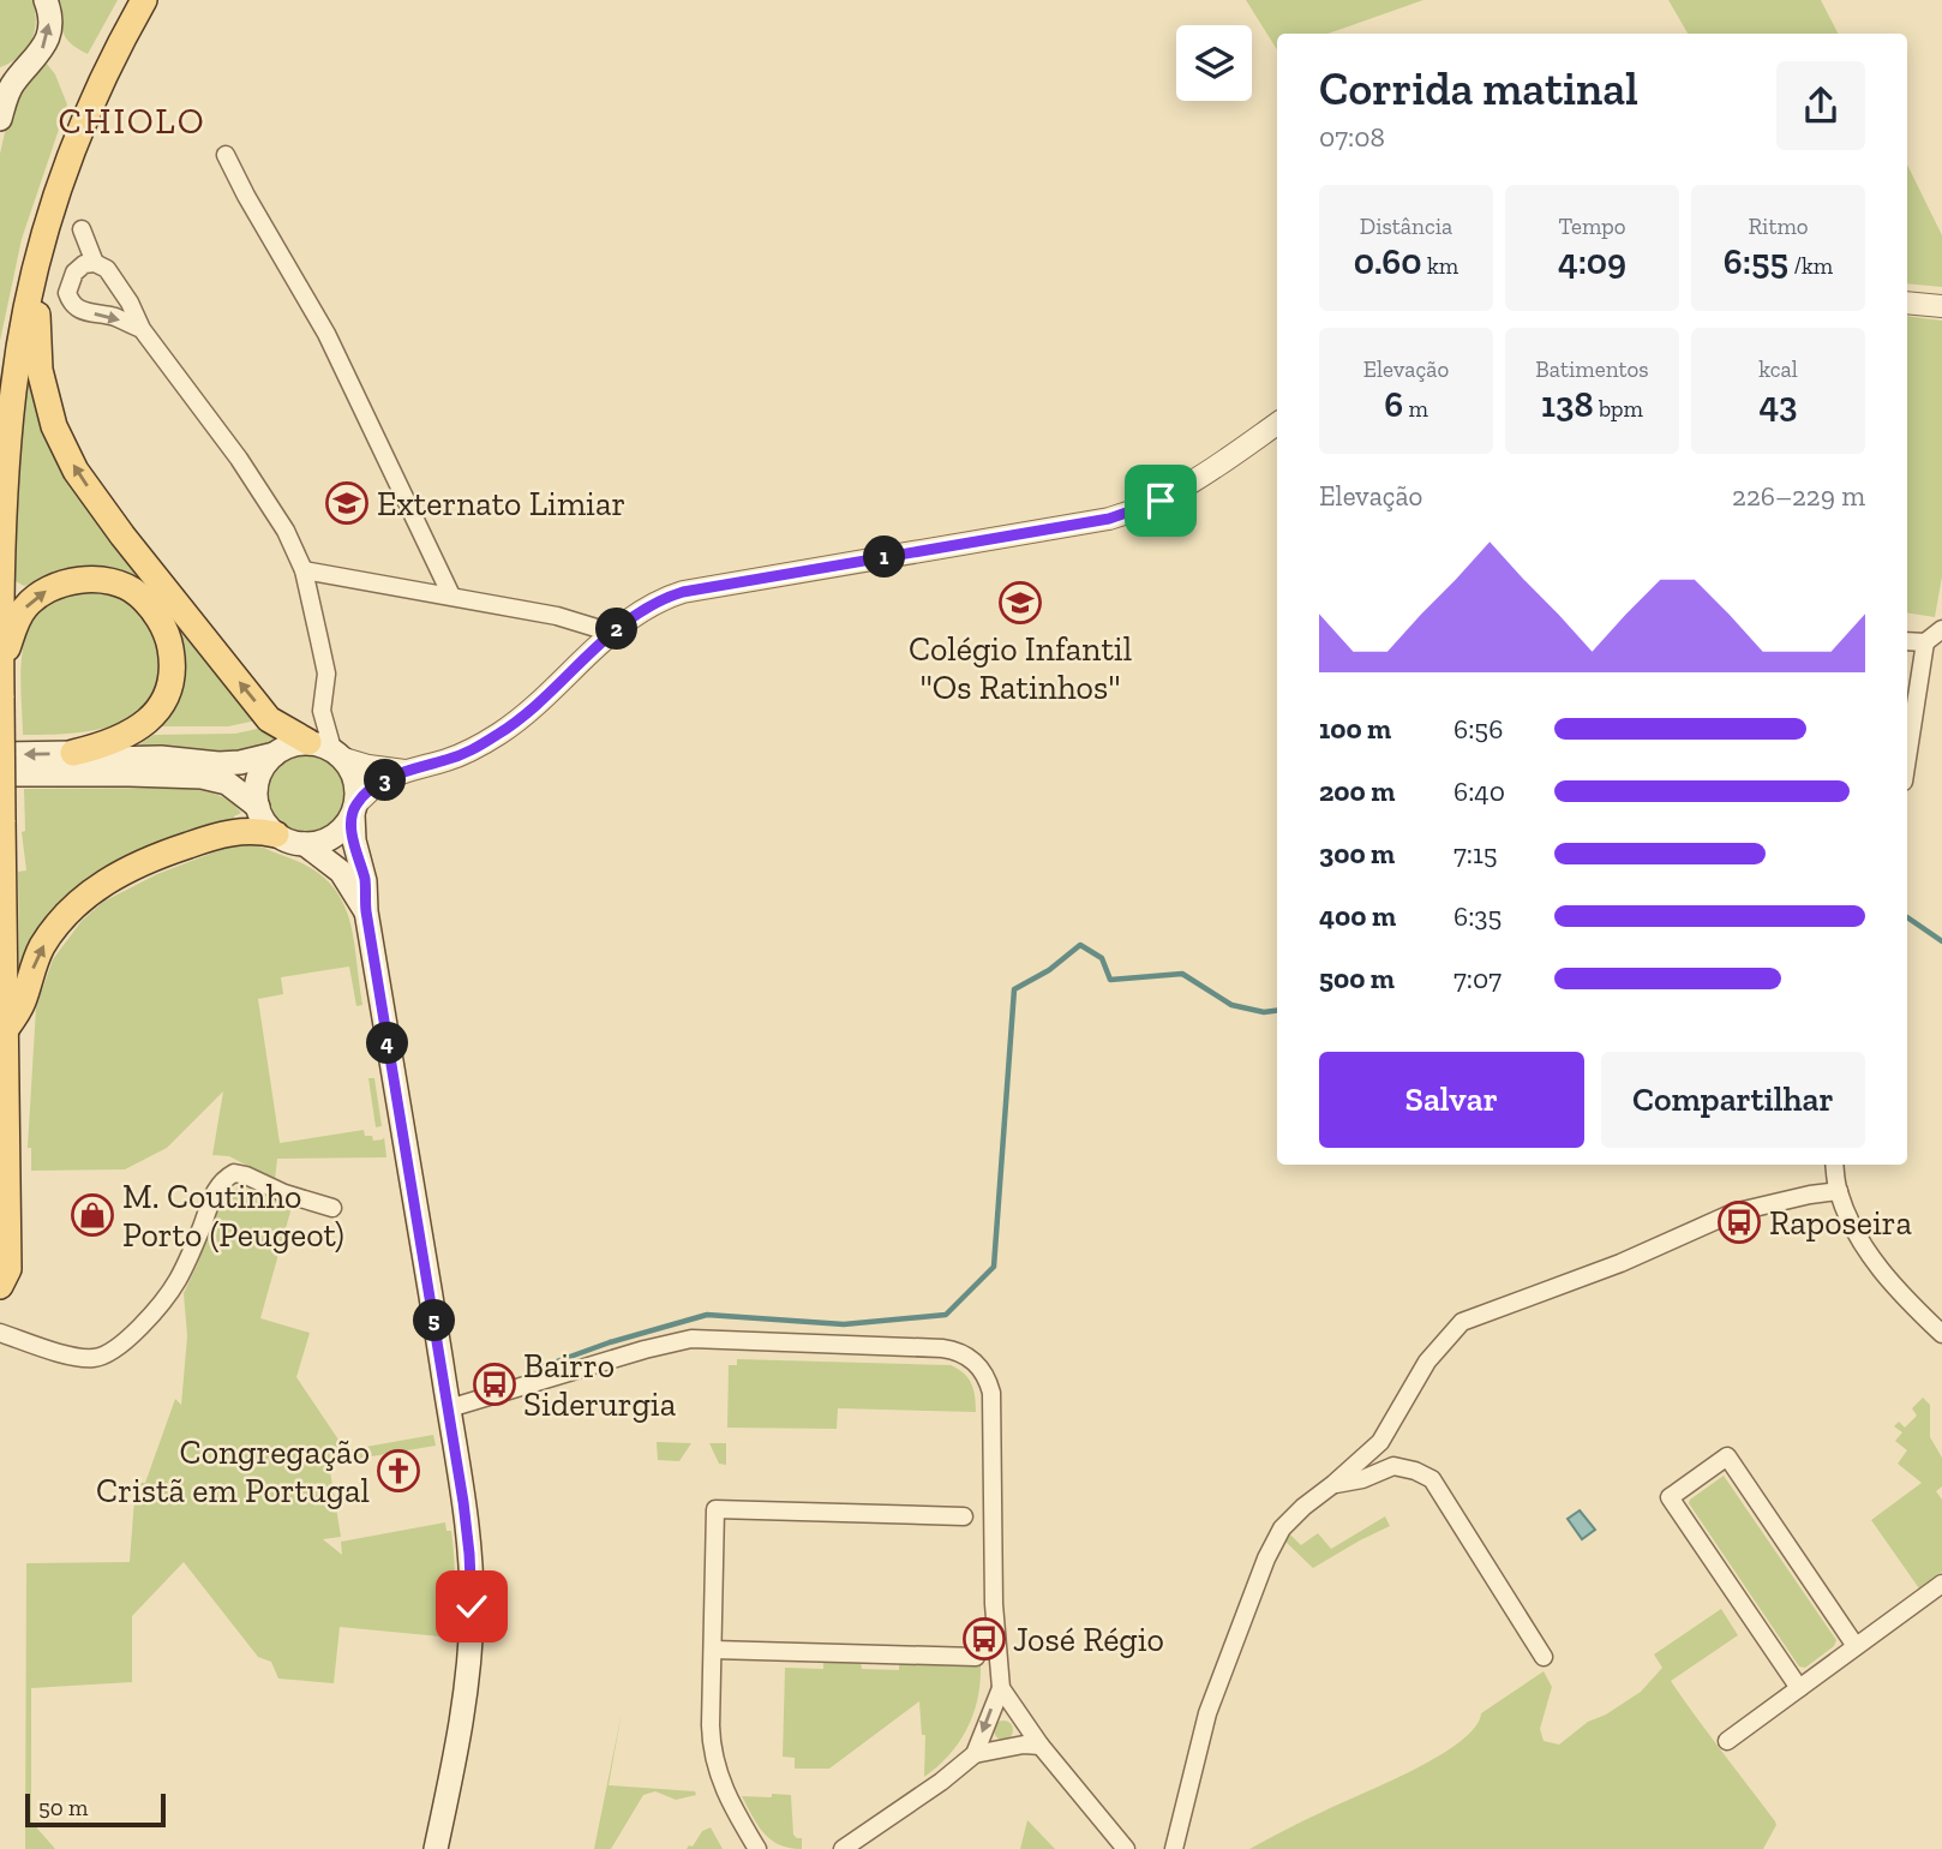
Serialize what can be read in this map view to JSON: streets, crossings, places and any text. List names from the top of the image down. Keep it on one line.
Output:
{"districts":["CHIOLO"],"places":{"school or university":["Externato Limiar","Colégio Infantil \"Os Ratinhos\""],"shop":["M. Coutinho Porto (Peugeot)"],"bus stop":["Raposeira","Bairro Siderurgia","José Régio"],"church":["Congregação Cristã em Portugal"]},"scale_bar":"50 m","page":{"heading":["Corrida matinal","07:08"],"stats":[["Distância","0.60 km"],["Tempo","4:09"],["Ritmo","6:55 /km"],["Elevação","6 m"],["Batimentos","138 bpm"],["kcal","43"]],"chart":["Elevação","226–229 m"],"pins":["1","2","3","4","5"],"list":[{"name":"100 m","note":"6:56"},{"name":"200 m","note":"6:40"},{"name":"300 m","note":"7:15"},{"name":"400 m","note":"6:35"},{"name":"500 m","note":"7:07"}],"buttons":["Salvar","Compartilhar"],"scale":"50 m"}}
